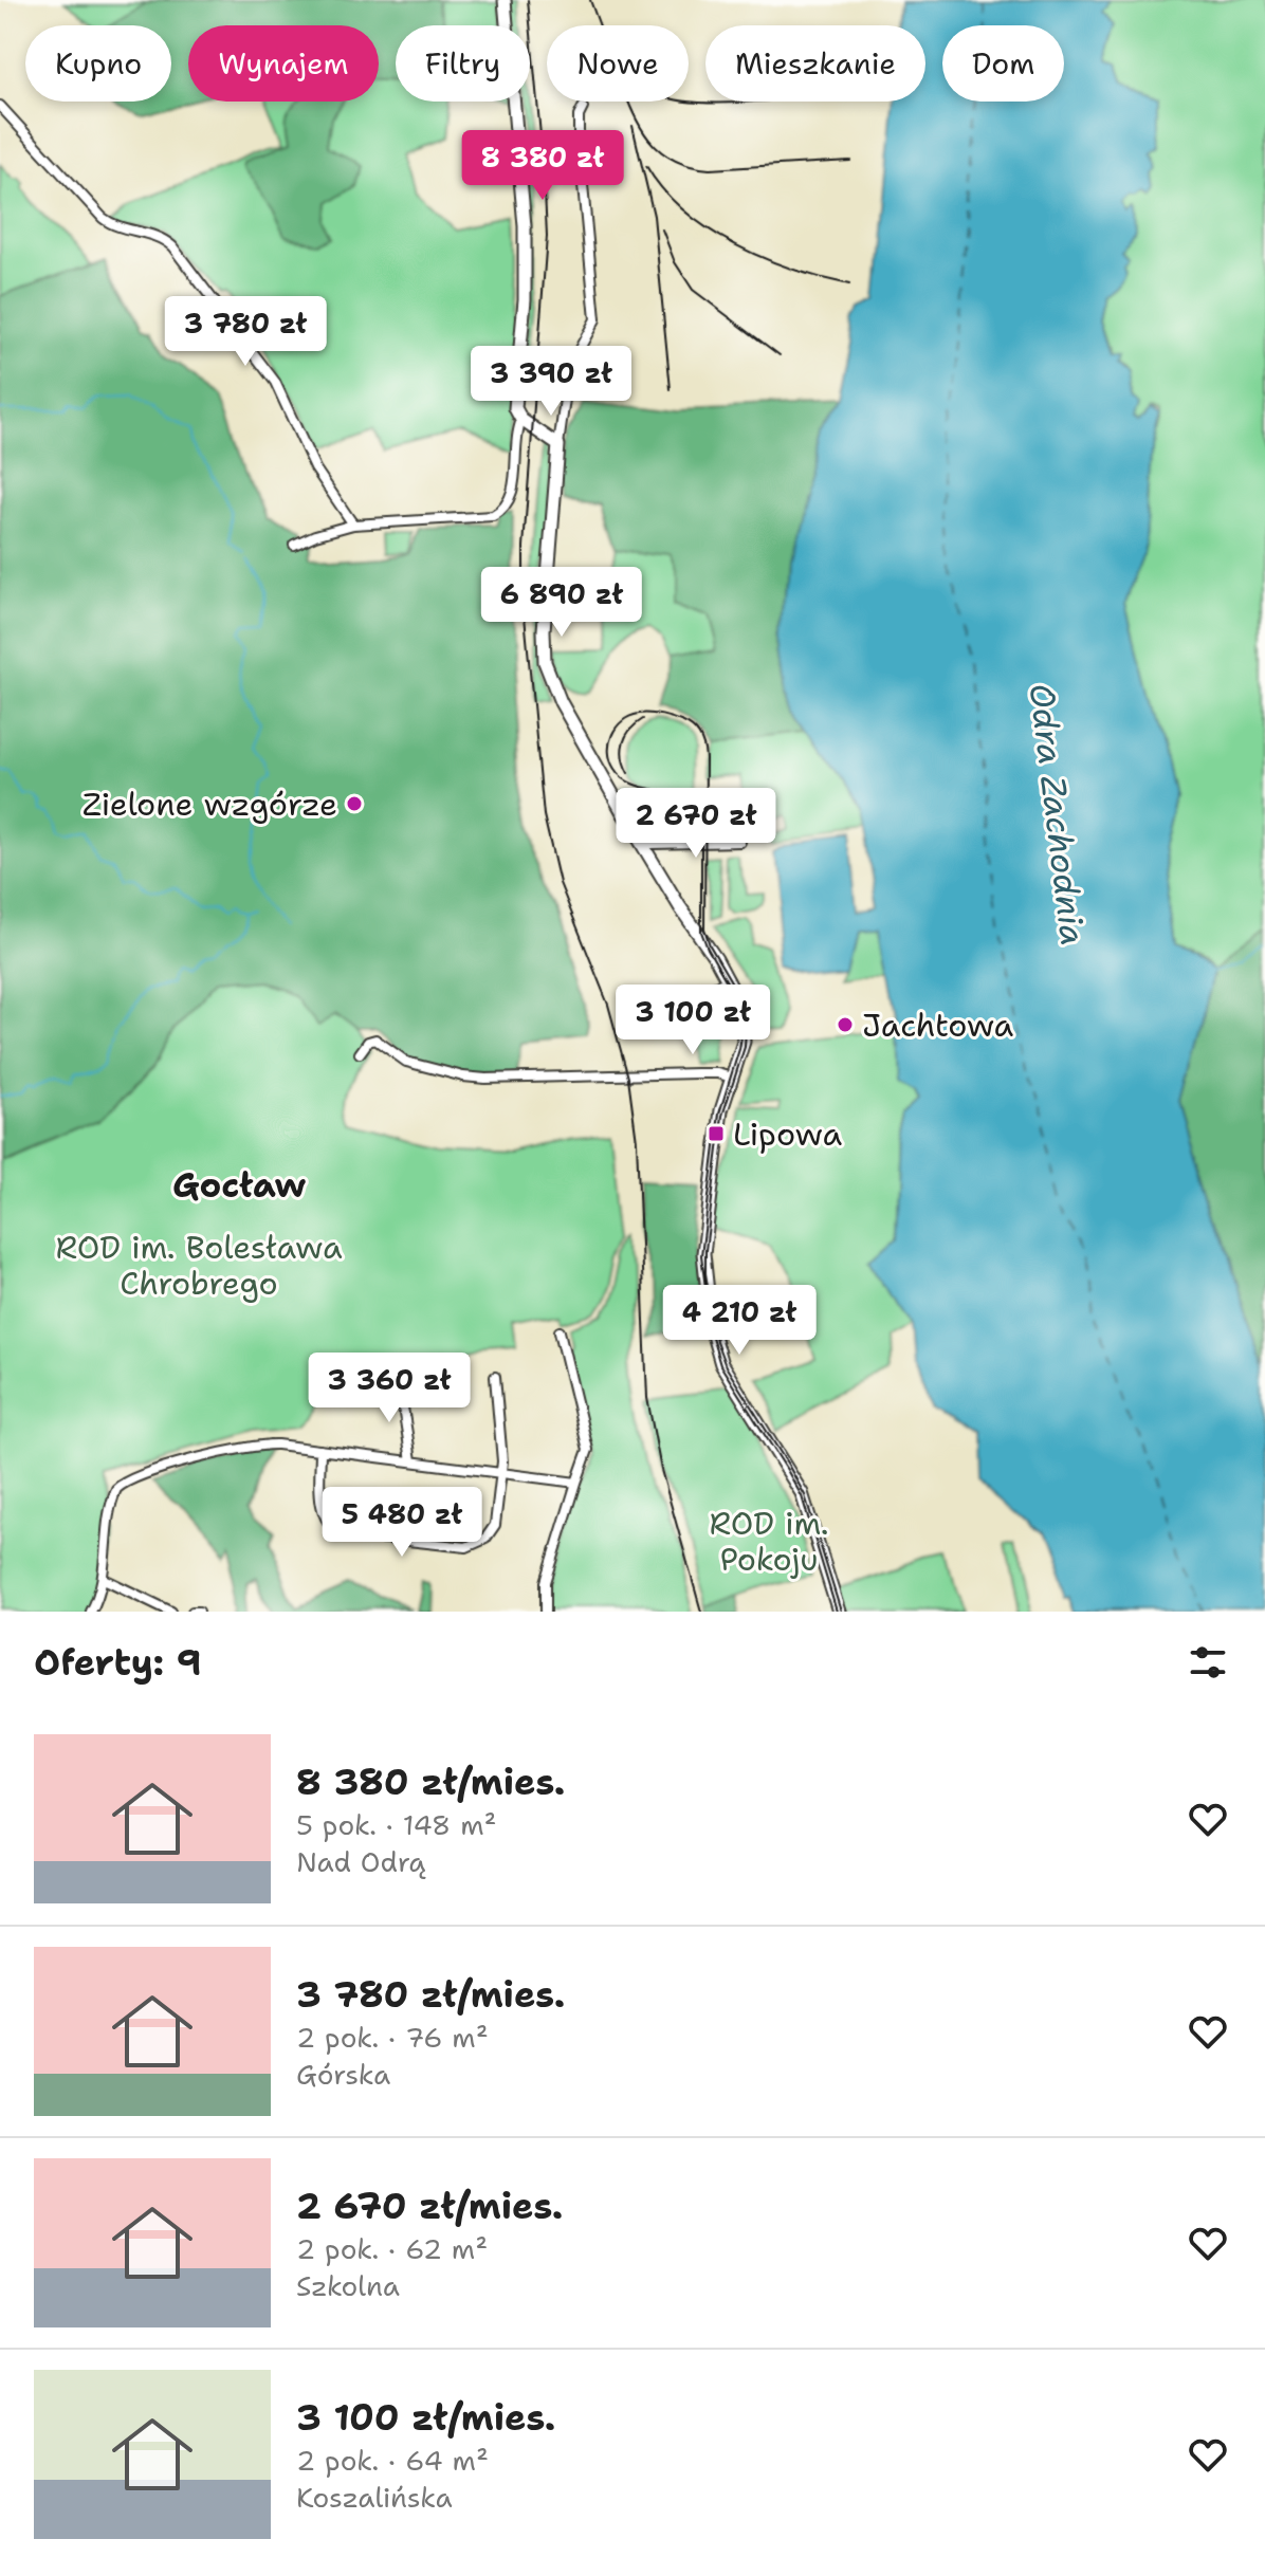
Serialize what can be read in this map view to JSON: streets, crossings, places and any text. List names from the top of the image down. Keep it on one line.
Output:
{"districts":["Gocław"],"water":["Odra Zachodnia"],"parks":["ROD im. Bolesława Chrobrego","ROD im. Pokoju"],"places":{"other":["Zielone wzgórze","Jachtowa"],"transit":["Lipowa"]},"page":{"chip":["Kupno","Wynajem","Filtry","Nowe","Mieszkanie","Dom"],"price":["8 380 zł","3 780 zł","3 390 zł","6 890 zł","2 670 zł","3 100 zł","4 210 zł","3 360 zł","5 480 zł"],"heading":"Oferty: 9","list":[{"name":"8 380 zł/mies.","note":"5 pok. · 148 m² · Nad Odrą"},{"name":"3 780 zł/mies.","note":"2 pok. · 76 m² · Górska"},{"name":"2 670 zł/mies.","note":"2 pok. · 62 m² · Szkolna"},{"name":"3 100 zł/mies.","note":"2 pok. · 64 m² · Koszalińska"}]}}
